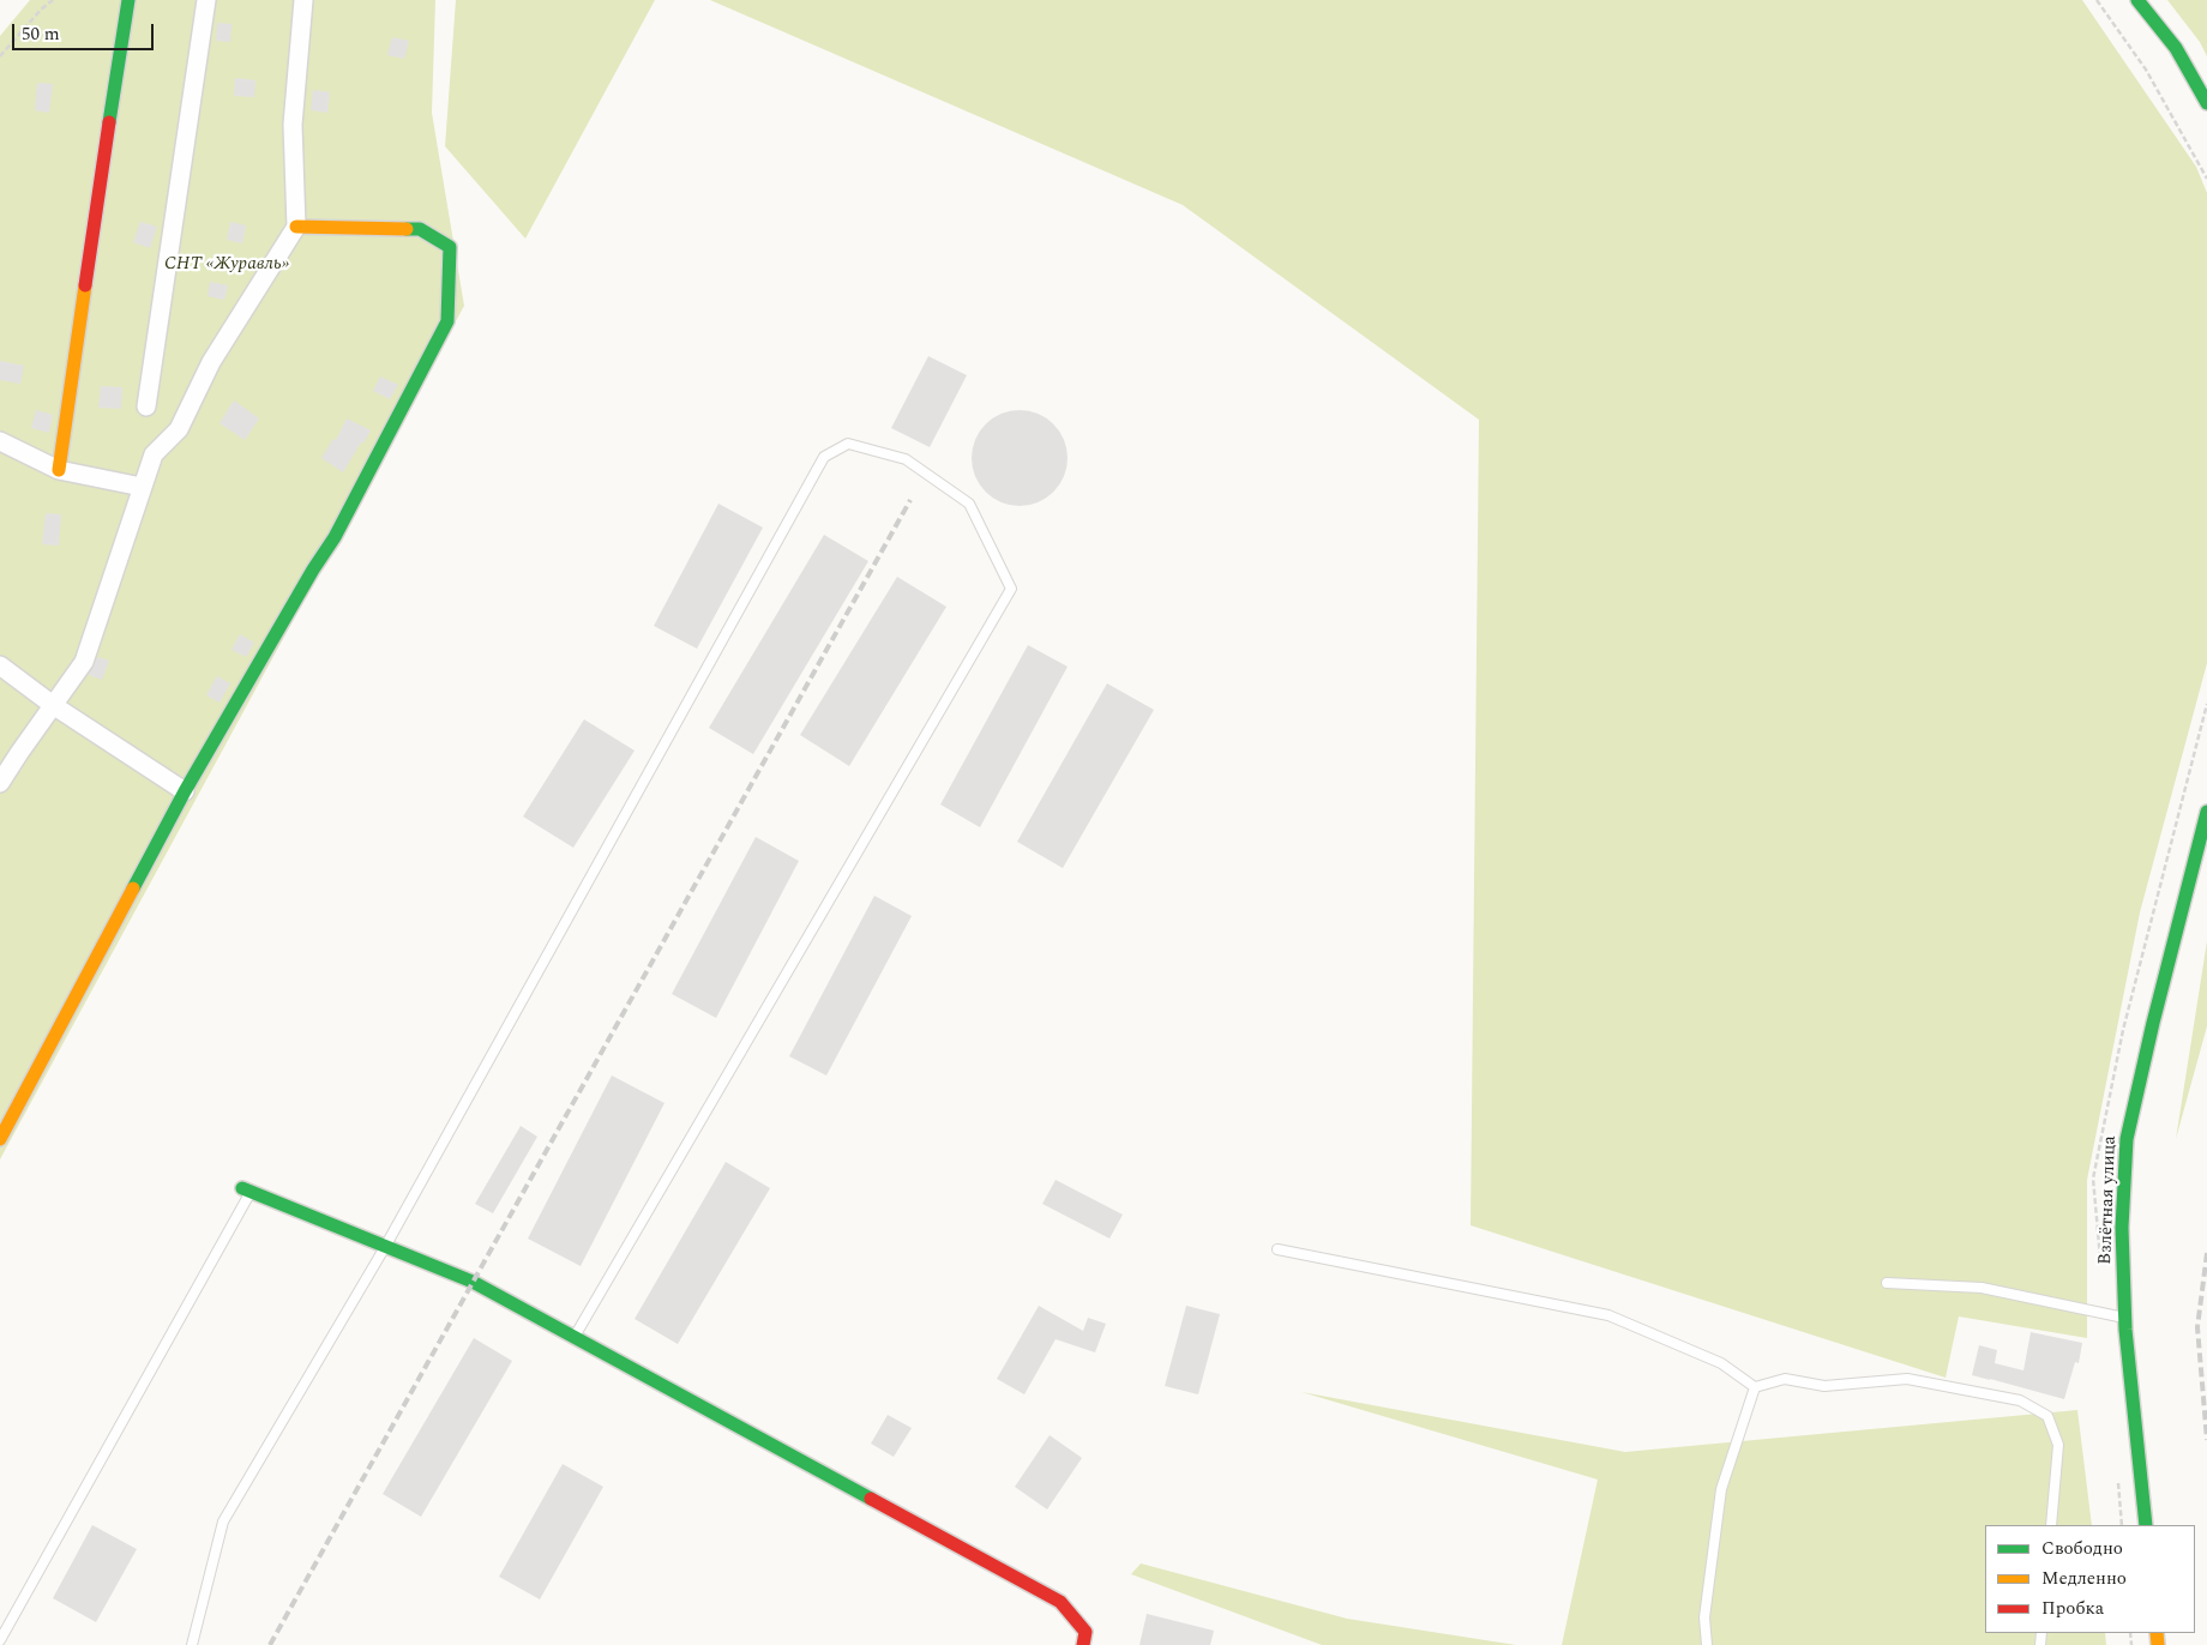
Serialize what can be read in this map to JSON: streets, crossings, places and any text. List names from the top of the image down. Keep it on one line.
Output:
{"streets":{"street":["Взлётная улица"]},"parks":["СНТ «Журавль»"],"legend":["Свободно","Медленно","Пробка"],"scale_bar":"50 m"}
